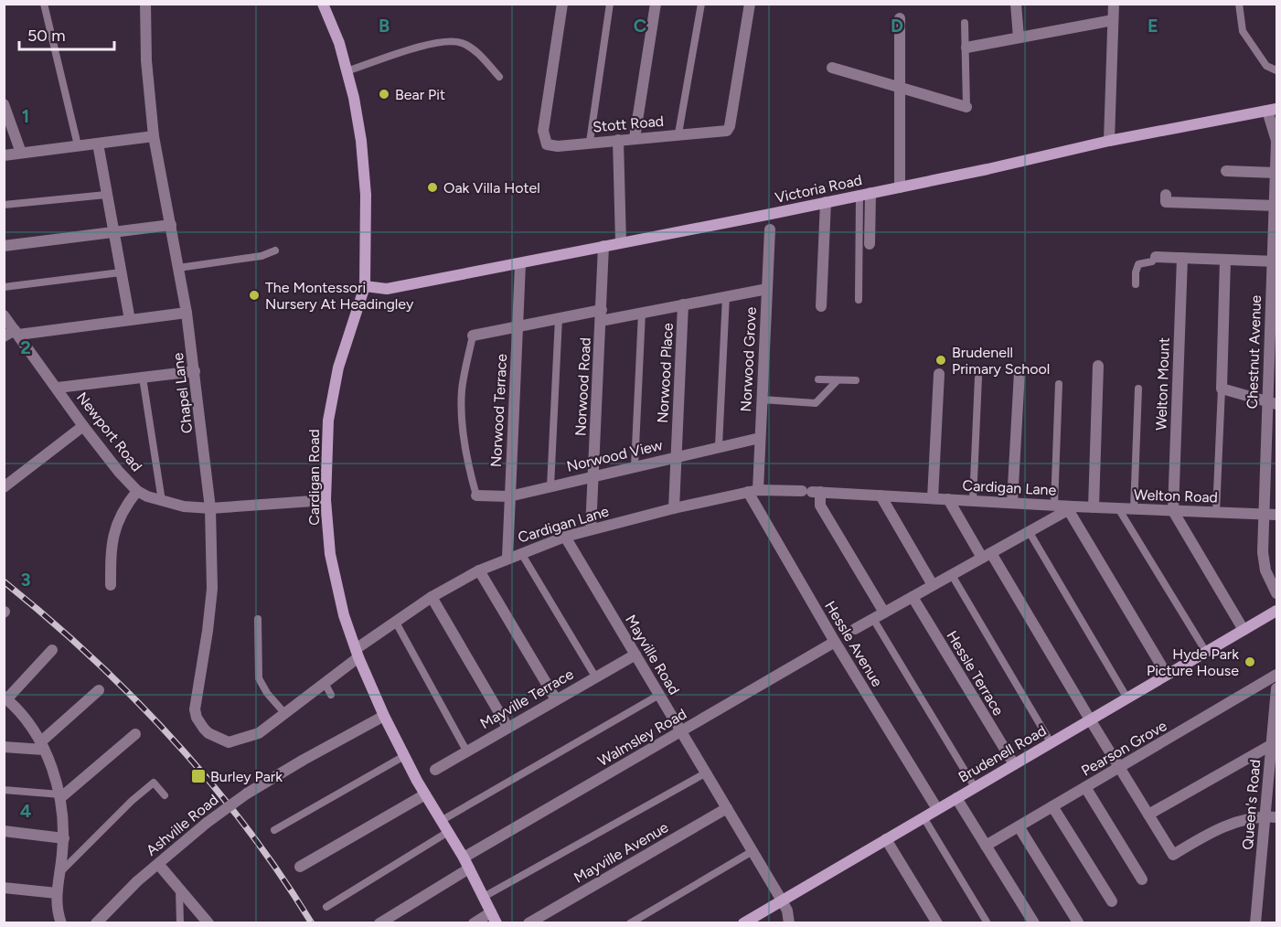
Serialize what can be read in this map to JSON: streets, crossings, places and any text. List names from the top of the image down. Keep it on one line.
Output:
{"streets":{"street":["Stott Road","Victoria Road","Chestnut Avenue","Norwood Grove","Norwood Place","Welton Mount","Norwood Road","Chapel Lane","Norwood Terrace","Newport Road","Norwood View","Cardigan Road","Cardigan Lane","Welton Road","Hessle Avenue","Mayville Road","Hessle Terrace","Mayville Terrace","Walmsley Road","Pearson Grove","Brudenell Road","Queen's Road","Ashville Road","Mayville Avenue"]},"crossings":[["Victoria Road","Chestnut Avenue"],["Victoria Road","Norwood Road"],["Victoria Road","Norwood Terrace"],["Victoria Road","Cardigan Road"],["Chestnut Avenue","Welton Road"],["Norwood Grove","Norwood View"],["Norwood Grove","Cardigan Lane"],["Norwood Grove","Hessle Avenue"],["Norwood Place","Norwood View"],["Norwood Place","Cardigan Lane"],["Welton Mount","Welton Road"],["Norwood Road","Norwood View"],["Norwood Road","Cardigan Lane"],["Chapel Lane","Newport Road"],["Chapel Lane","Cardigan Lane"],["Norwood Terrace","Norwood View"],["Norwood Terrace","Cardigan Lane"],["Newport Road","Cardigan Road"],["Cardigan Road","Cardigan Lane"],["Cardigan Road","Walmsley Road"],["Cardigan Road","Ashville Road"],["Cardigan Lane","Welton Road"],["Cardigan Lane","Hessle Avenue"],["Cardigan Lane","Mayville Road"],["Hessle Avenue","Walmsley Road"],["Hessle Avenue","Brudenell Road"],["Mayville Road","Mayville Terrace"],["Mayville Road","Walmsley Road"],["Mayville Road","Brudenell Road"],["Mayville Road","Mayville Avenue"],["Hessle Terrace","Brudenell Road"]],"places":{"other":["Bear Pit","Oak Villa Hotel","The Montessori Nursery At Headingley","Brudenell Primary School","Hyde Park Picture House"],"transit":["Burley Park"]},"scale_bar":"50 m","grid":{"columns":["B","C","D","E"],"rows":["1","2","3","4"]}}
